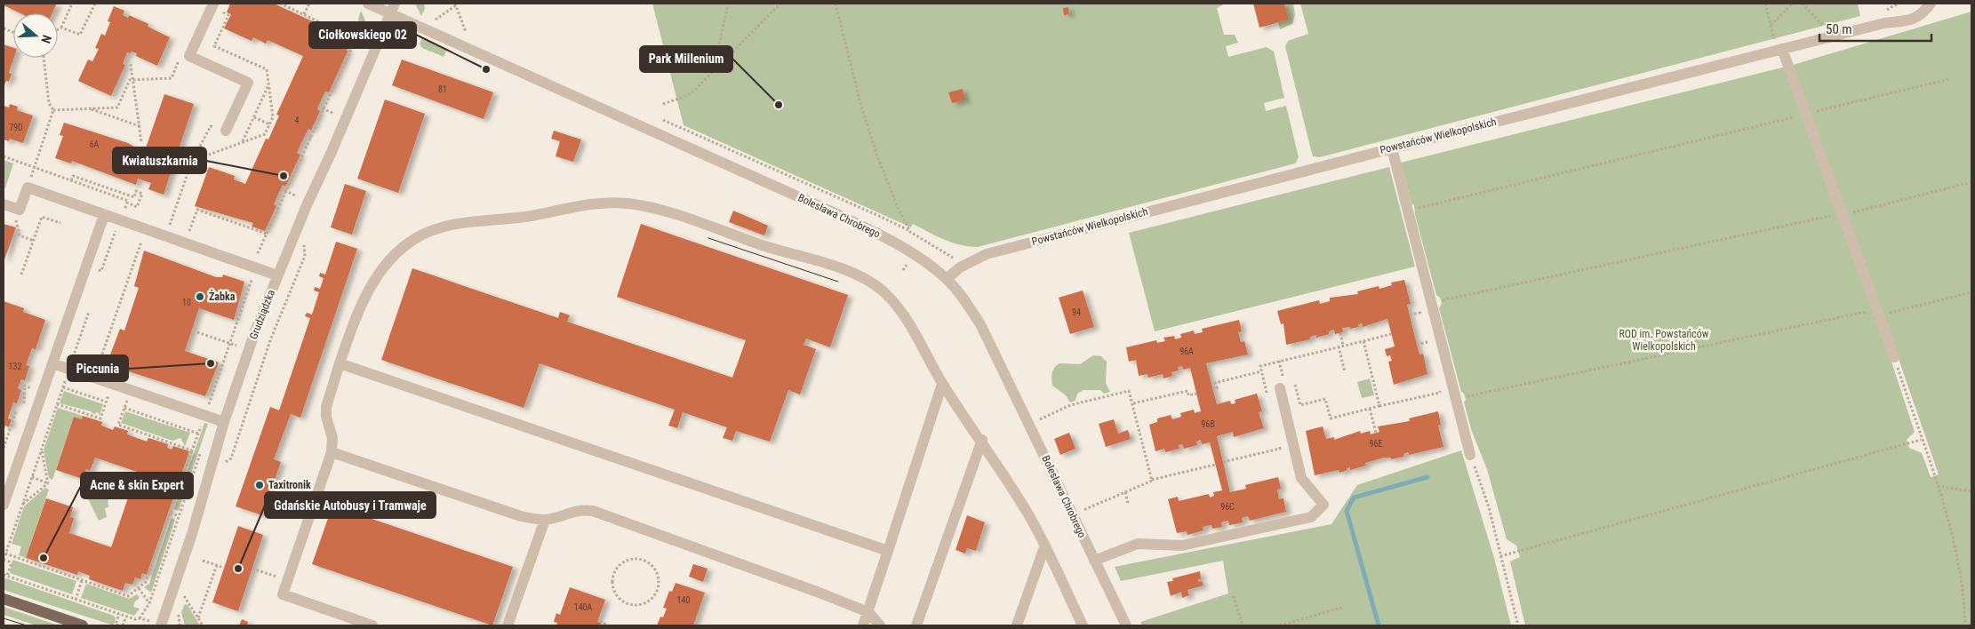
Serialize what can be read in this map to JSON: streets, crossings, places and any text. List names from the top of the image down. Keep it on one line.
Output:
{"streets":{"street":["Powstańców Wielkopolskich","Bolesława Chrobrego","Grudziądzka"]},"crossings":[["Powstańców Wielkopolskich","Bolesława Chrobrego"],["Bolesława Chrobrego","Grudziądzka"]],"parks":["ROD im. Powstańców Wielkopolskich"],"places":["Ciołkowskiego 02","Park Millenium","Kwiatuszkarnia","Żabka","Piccunia","Taxitronik","Acne & skin Expert","Gdańskie Autobusy i Tramwaje"],"house_numbers":["81","4","79D","6A","10","94","96A","132","96B","96E","96C","140","140A"],"scale_bar":"50 m","north":"right"}
